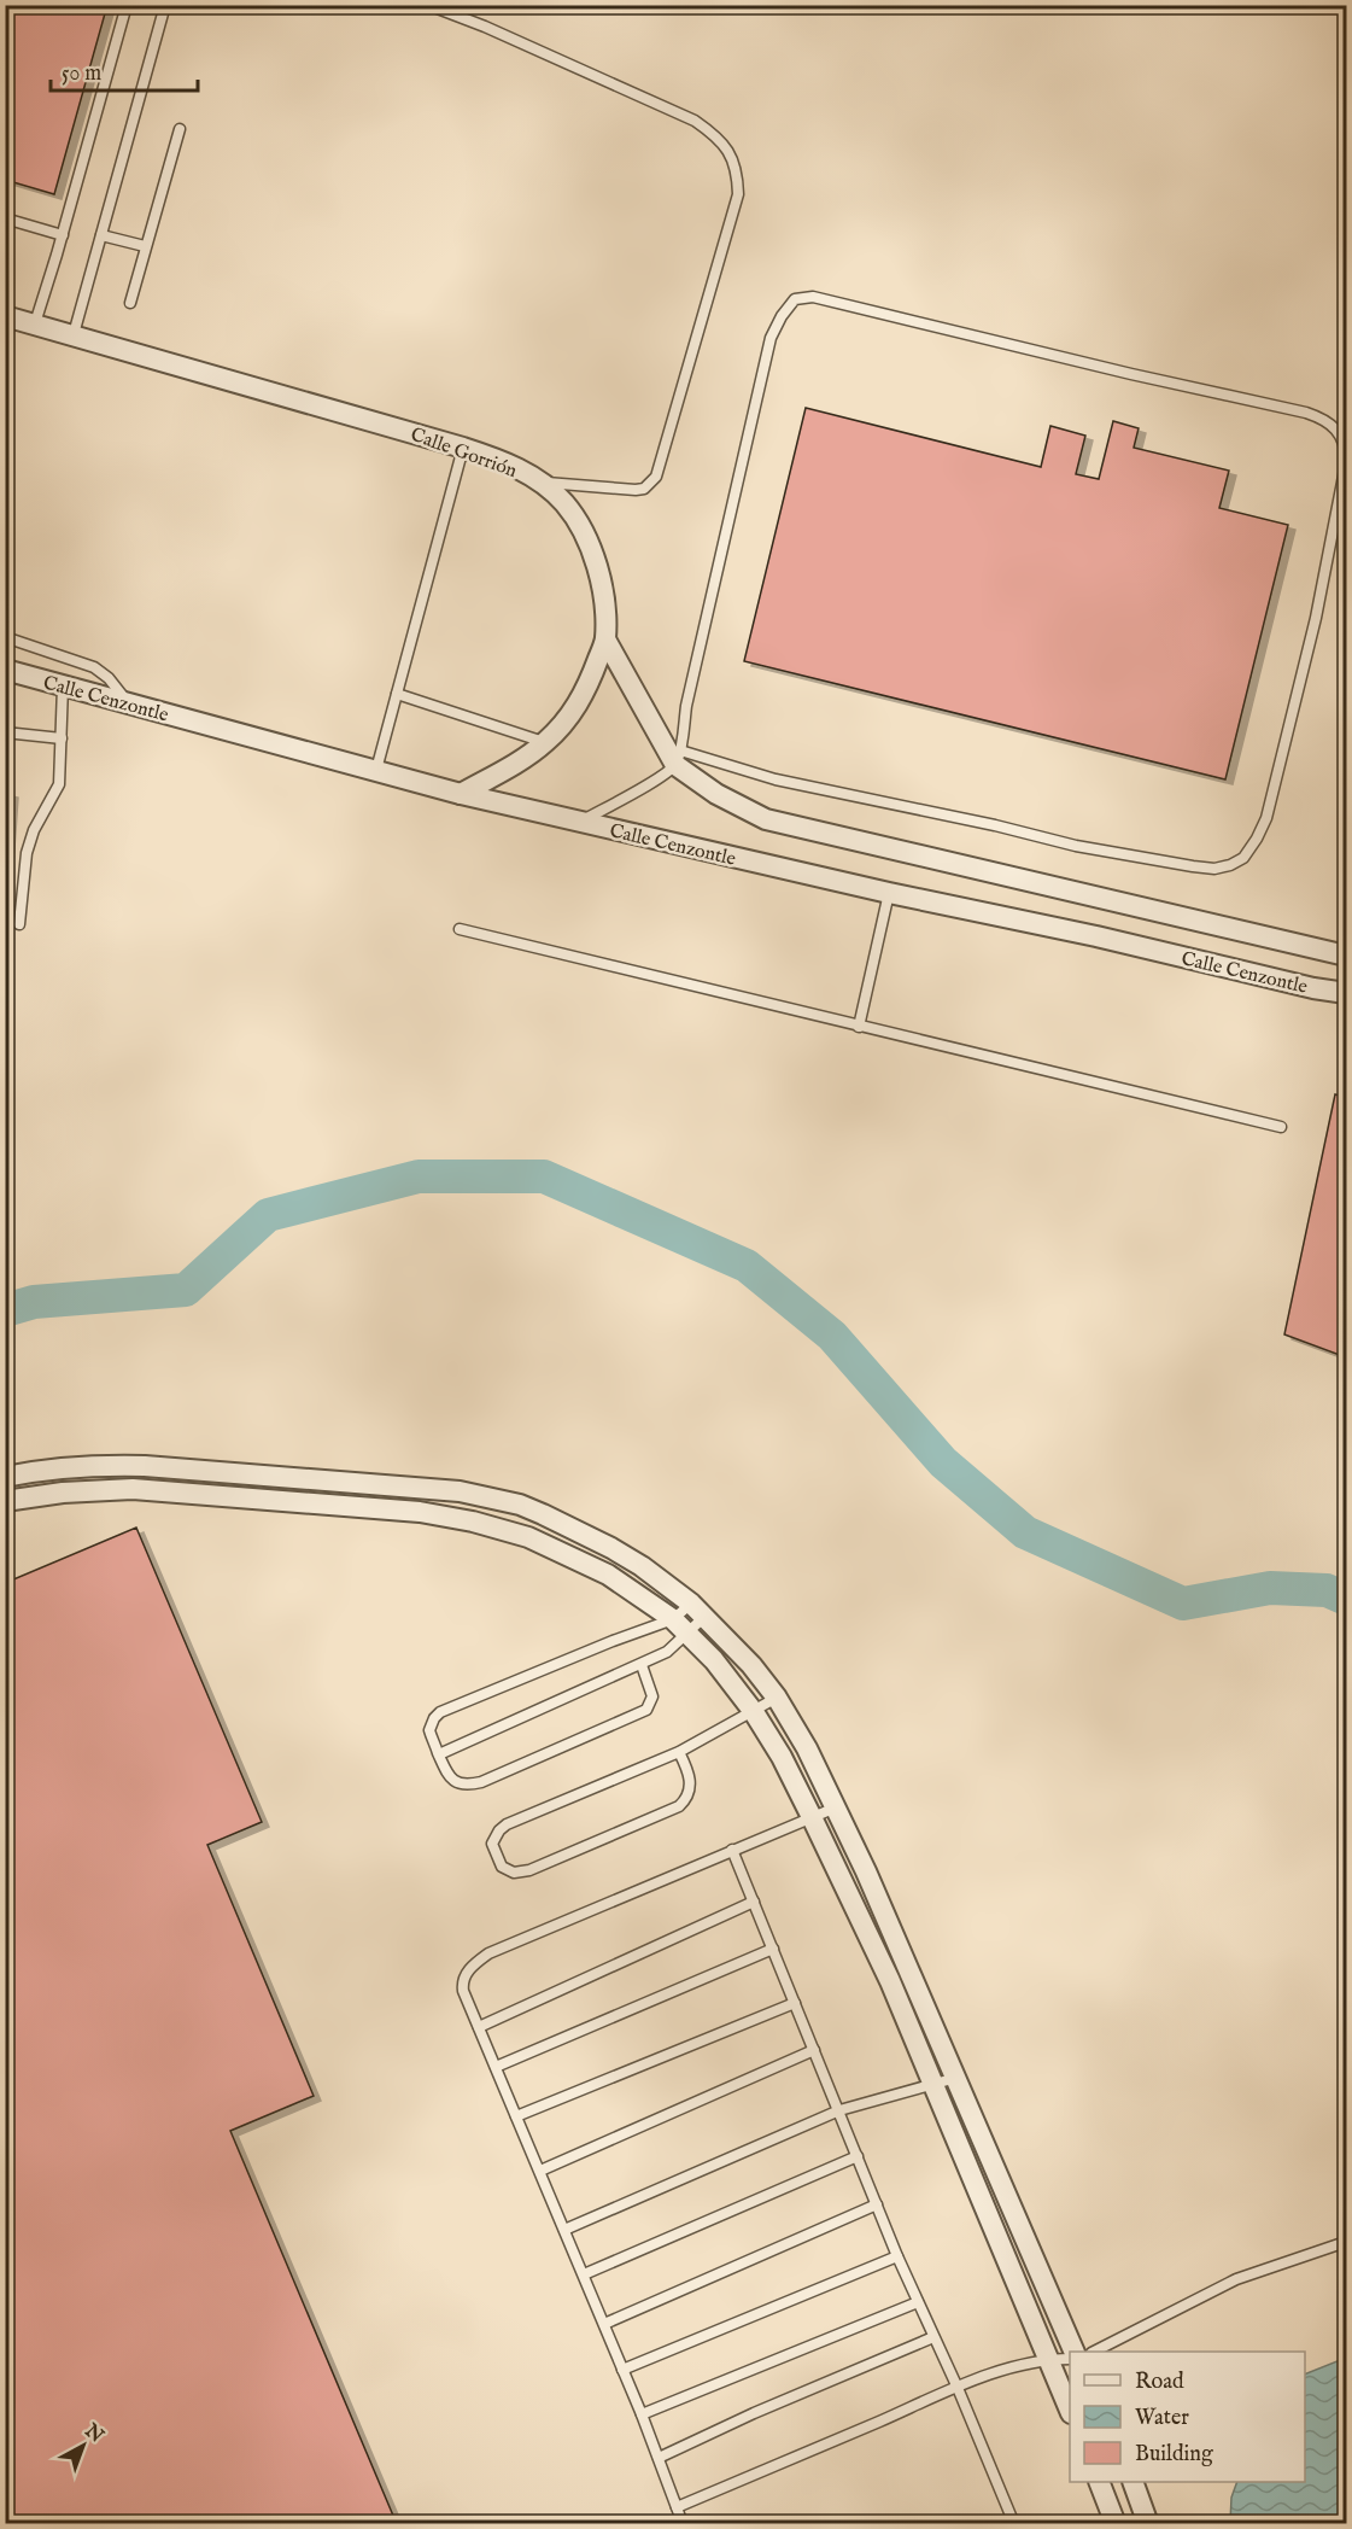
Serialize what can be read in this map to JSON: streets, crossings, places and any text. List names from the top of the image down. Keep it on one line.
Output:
{"streets":{"street":["Calle Gorrión","Calle Cenzontle"]},"crossings":[["Calle Gorrión","Calle Cenzontle"]],"legend":["Road","Water","Building"],"scale_bar":"50 m","north":"top right"}
